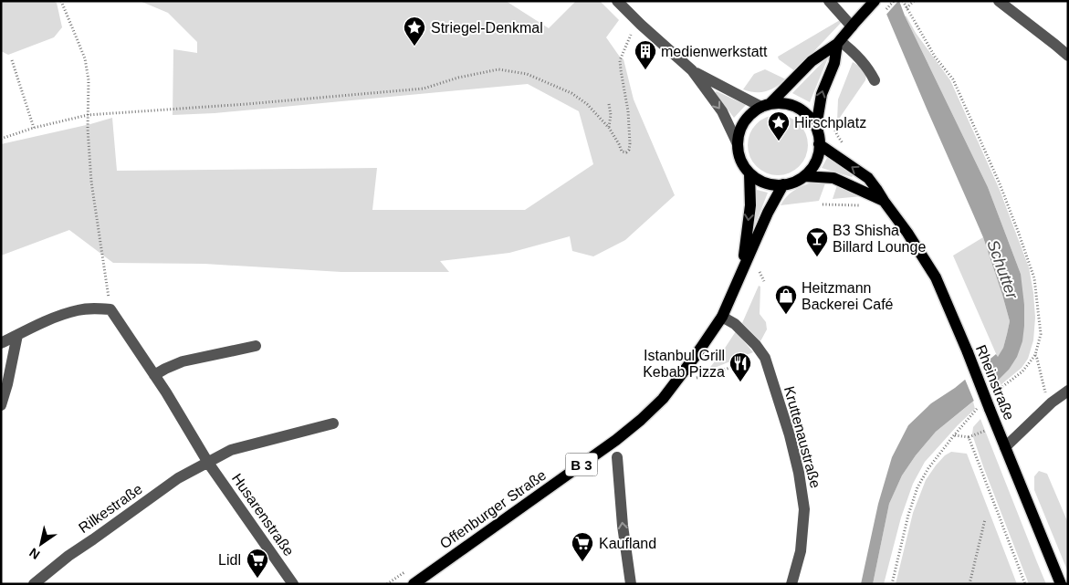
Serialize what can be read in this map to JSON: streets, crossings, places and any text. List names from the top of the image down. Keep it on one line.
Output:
{"streets":{"main road":["Rheinstraße","B 3","Offenburger Straße"],"street":["Kruttenaustraße","Rilkestraße","Husarenstraße"]},"crossings":[["Rheinstraße","B 3"],["Rheinstraße","Offenburger Straße"],["Kruttenaustraße","Offenburger Straße"],["B 3","Offenburger Straße"],["Rilkestraße","Husarenstraße"]],"water":["Schutter"],"places":{"place":["Striegel-Denkmal","Hirschplatz"],"building":["medienwerkstatt"],"bar":["B3 Shisha Billard Lounge"],"shop":["Heitzmann Backerei Café"],"restaurant":["Istanbul Grill Kebab Pizza"],"supermarket":["Kaufland","Lidl"]},"north":"bottom left"}
